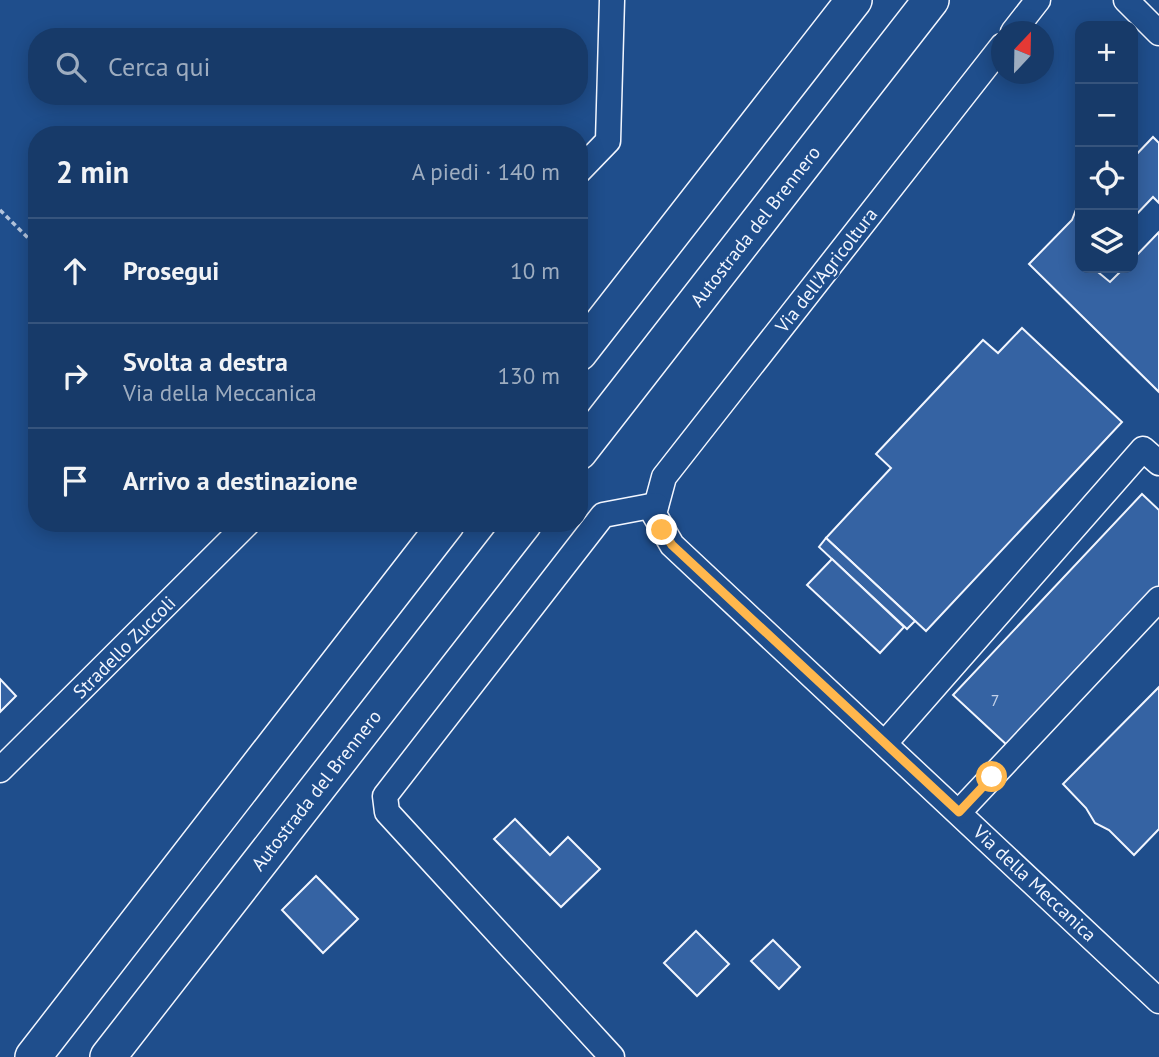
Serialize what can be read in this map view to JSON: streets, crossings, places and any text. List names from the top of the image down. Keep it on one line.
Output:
{"streets":{"highway":["Autostrada del Brennero"],"street":["Via dell'Agricoltura","Stradello Zuccoli","Via della Meccanica"]},"crossings":[["Via dell'Agricoltura","Via della Meccanica"]],"house_numbers":["7"],"north":"top","page":{"map_buttons":["+","−"],"search":"Cerca qui","heading":["2 min","A piedi · 140 m"],"list":[["Prosegui","10 m"],["Svolta a destra","Via della Meccanica","130 m"],"Arrivo a destinazione"]}}
